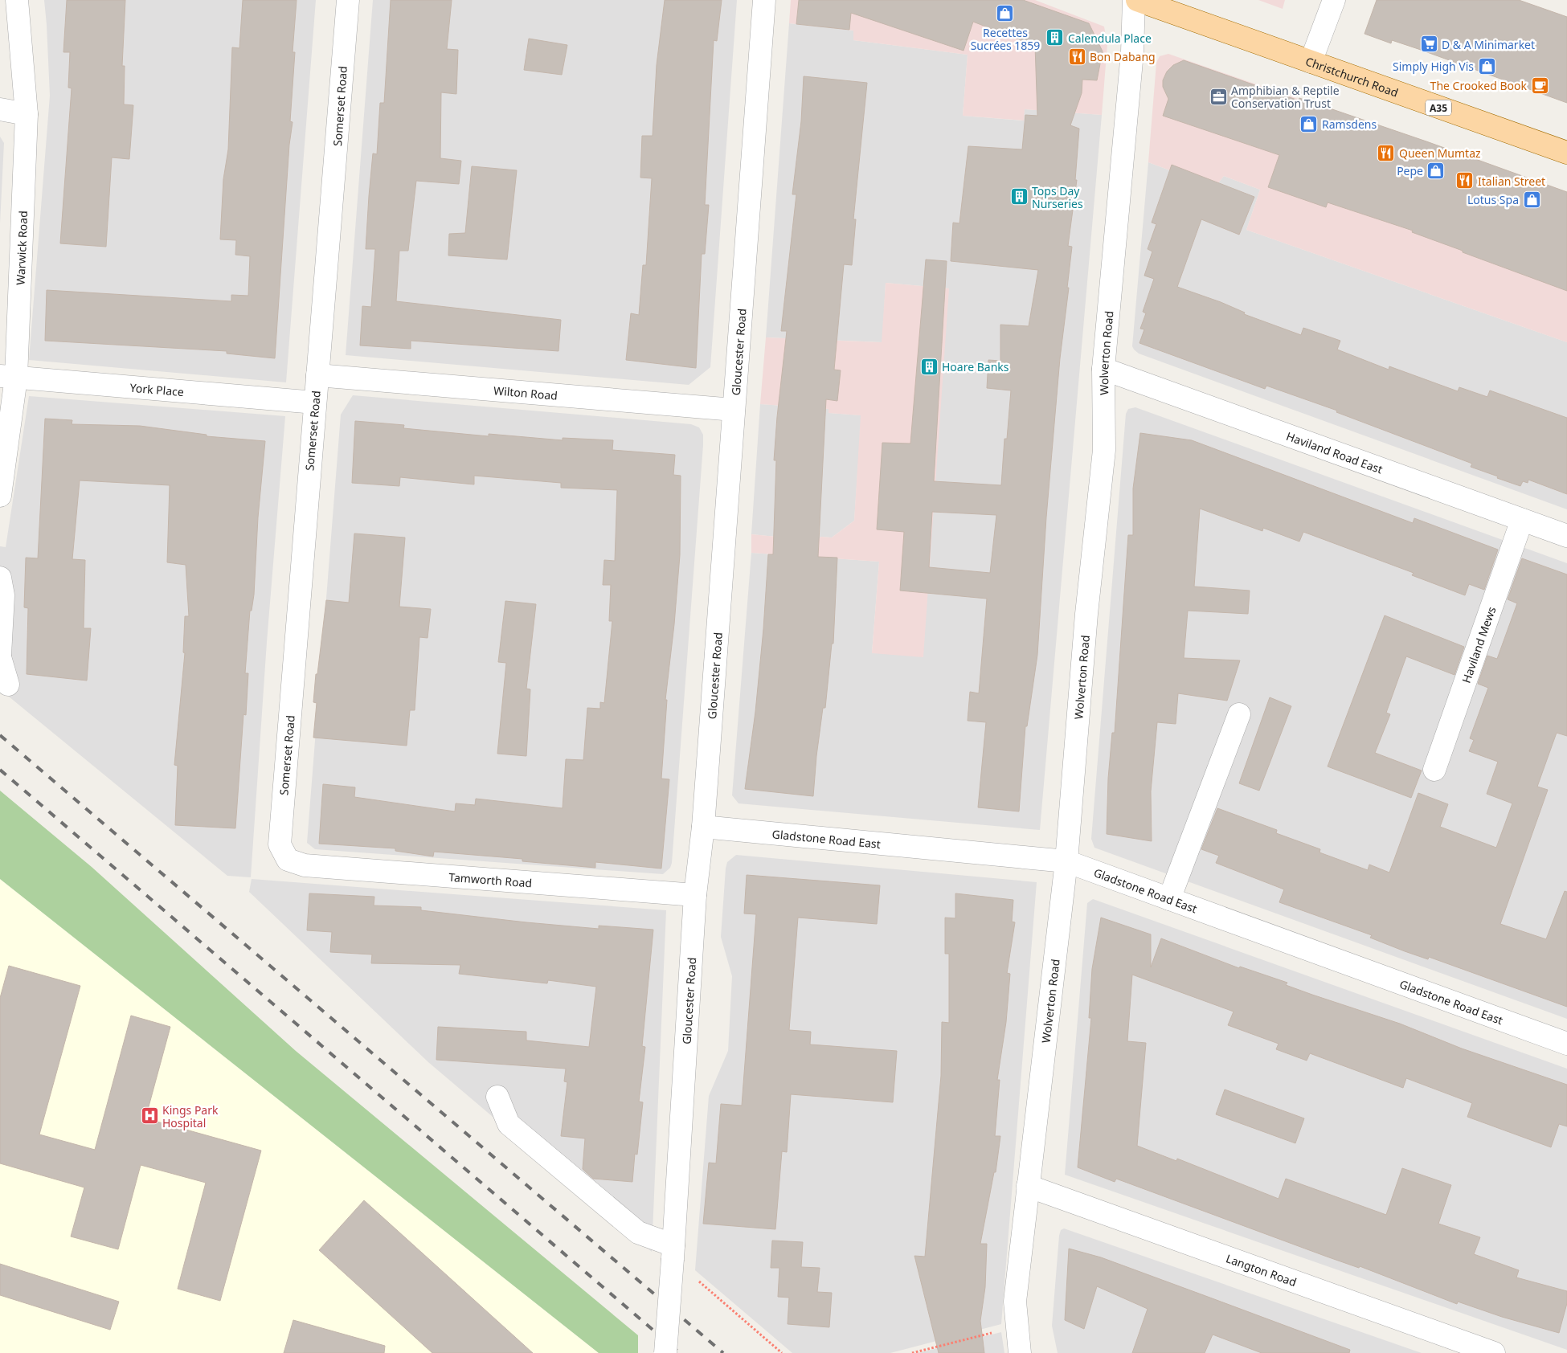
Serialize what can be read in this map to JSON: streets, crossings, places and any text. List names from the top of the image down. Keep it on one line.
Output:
{"streets":{"main road":["Christchurch Road","A35"],"street":["Somerset Road","Warwick Road","Gloucester Road","Wolverton Road","York Place","Wilton Road","Haviland Road East","Haviland Mews","Gladstone Road East","Tamworth Road","Langton Road"]},"crossings":[["Christchurch Road","Wolverton Road"],["Somerset Road","York Place"],["Somerset Road","Wilton Road"],["Somerset Road","Tamworth Road"],["Warwick Road","York Place"],["Gloucester Road","Wilton Road"],["Gloucester Road","Gladstone Road East"],["Gloucester Road","Tamworth Road"],["Wolverton Road","Haviland Road East"],["Wolverton Road","Gladstone Road East"],["Wolverton Road","Langton Road"],["Haviland Road East","Haviland Mews"]],"places":{"shop":["Recettes Sucrées 1859","Simply High Vis","Ramsdens","Pepe","Lotus Spa"],"building":["Calendula Place","Tops Day Nurseries","Hoare Banks"],"supermarket":["D & A Minimarket"],"restaurant":["Bon Dabang","Queen Mumtaz","Italian Street"],"cafe":["The Crooked Book"],"office":["Amphibian & Reptile Conservation Trust"],"hospital":["Kings Park Hospital"]}}
